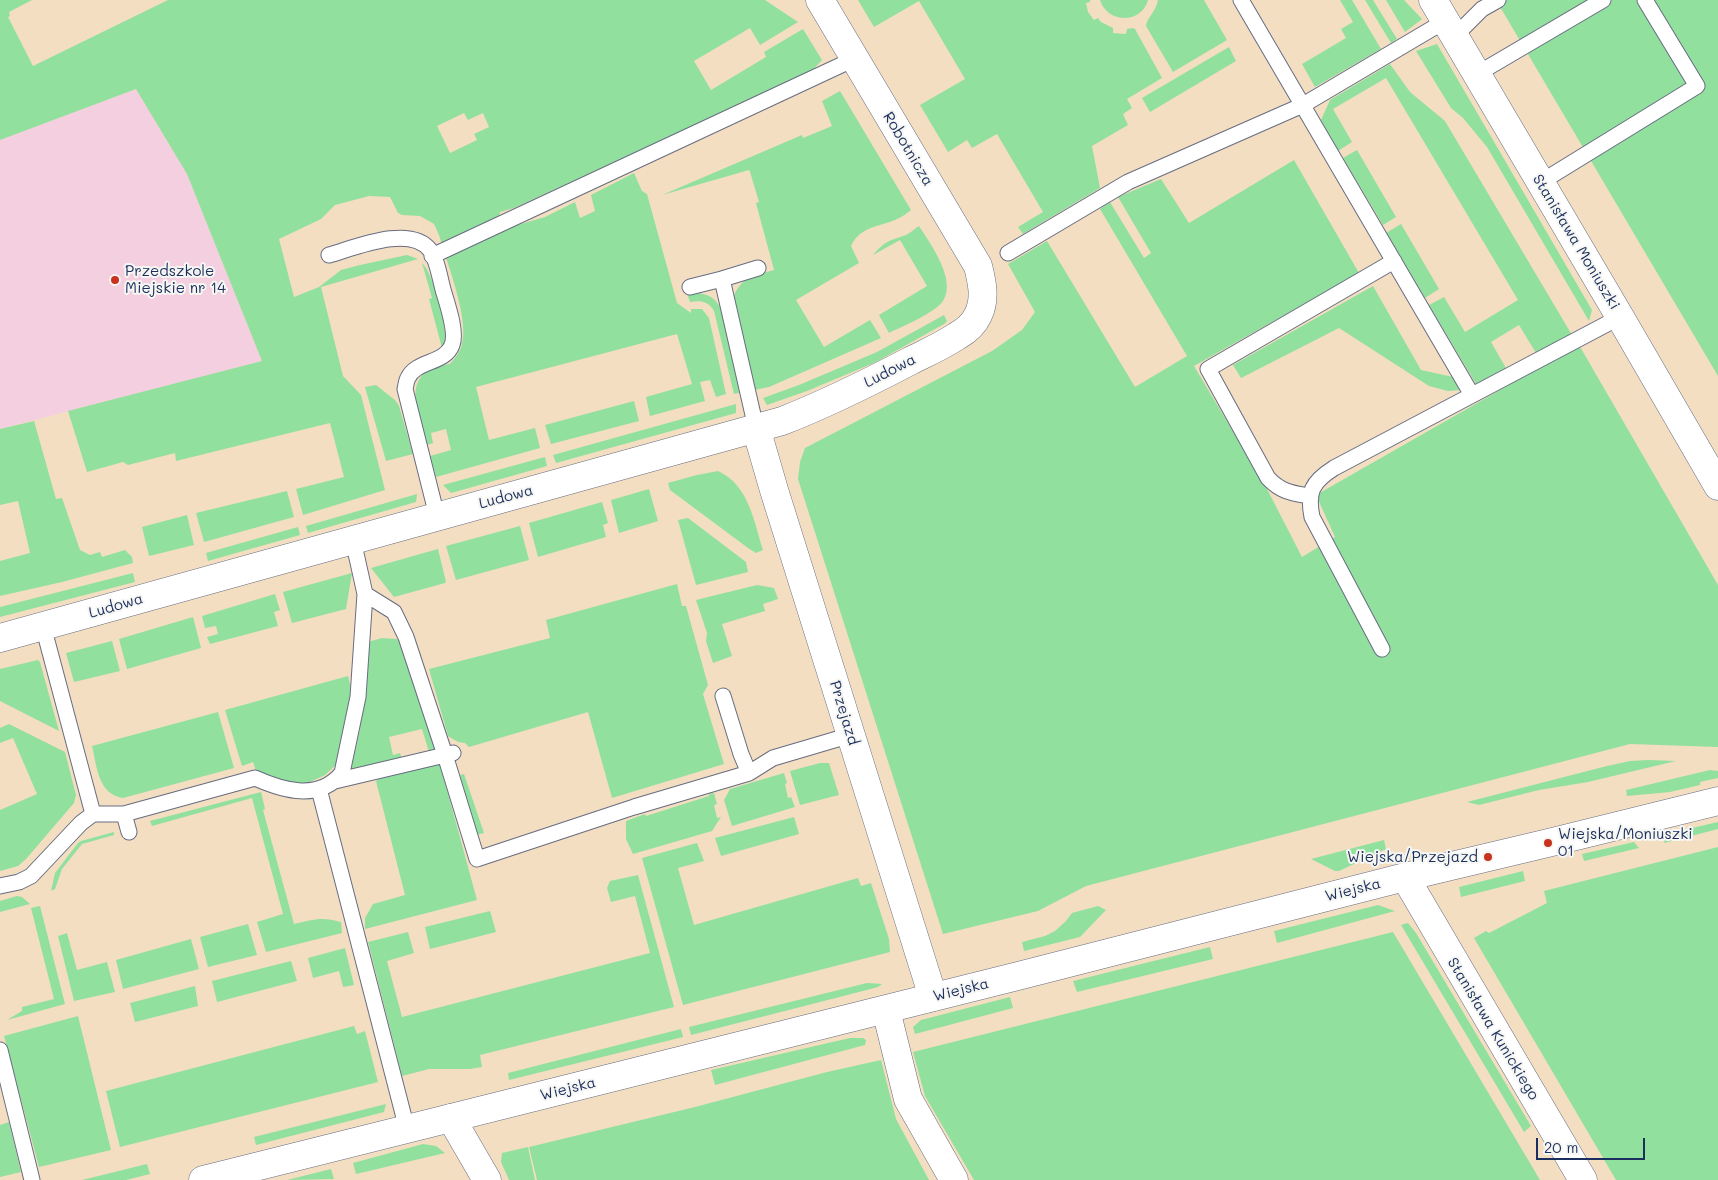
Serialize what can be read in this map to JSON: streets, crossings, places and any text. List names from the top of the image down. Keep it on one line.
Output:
{"streets":{"street":["Robotnicza","Stanisława Moniuszki","Ludowa","Przejazd","Wiejska","Stanisława Kunickiego"]},"crossings":[["Robotnicza","Ludowa"],["Ludowa","Przejazd"],["Przejazd","Wiejska"],["Wiejska","Stanisława Kunickiego"]],"places":["Przedszkole Miejskie nr 14","Wiejska/Moniuszki 01","Wiejska/Przejazd"],"scale_bar":"20 m"}
